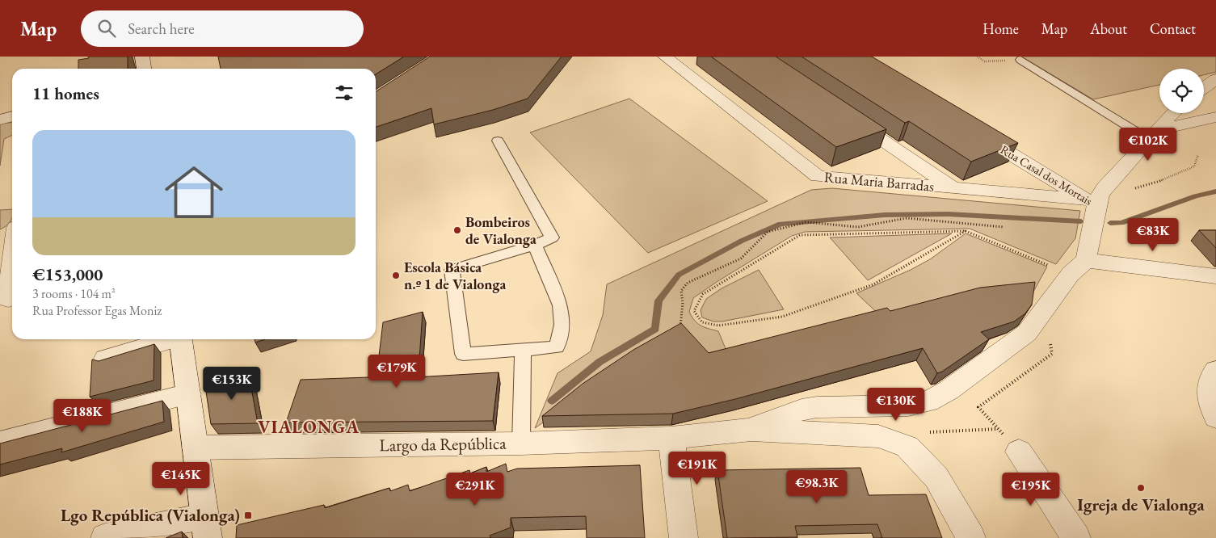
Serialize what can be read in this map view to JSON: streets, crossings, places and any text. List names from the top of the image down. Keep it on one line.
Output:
{"streets":{"street":["Rua Casal dos Mortais","Rua Maria Barradas","Largo da República"]},"crossings":[["Rua Casal dos Mortais","Rua Maria Barradas"]],"districts":["VIALONGA"],"places":{"other":["Bombeiros de Vialonga","Escola Básica n.º 1 de Vialonga","Igreja de Vialonga"],"transit":["Lgo República (Vialonga)"]},"page":{"header":"Map","search":"Search here","nav":["Home","Map","About","Contact"],"heading":"11 homes","list":[{"name":"€153,000","note":"3 rooms · 104 m² · Rua Professor Egas Moniz"}],"price":["€102K","€83K","€179K","€153K","€130K","€188K","€191K","€145K","€98.3K","€291K","€195K"]}}
